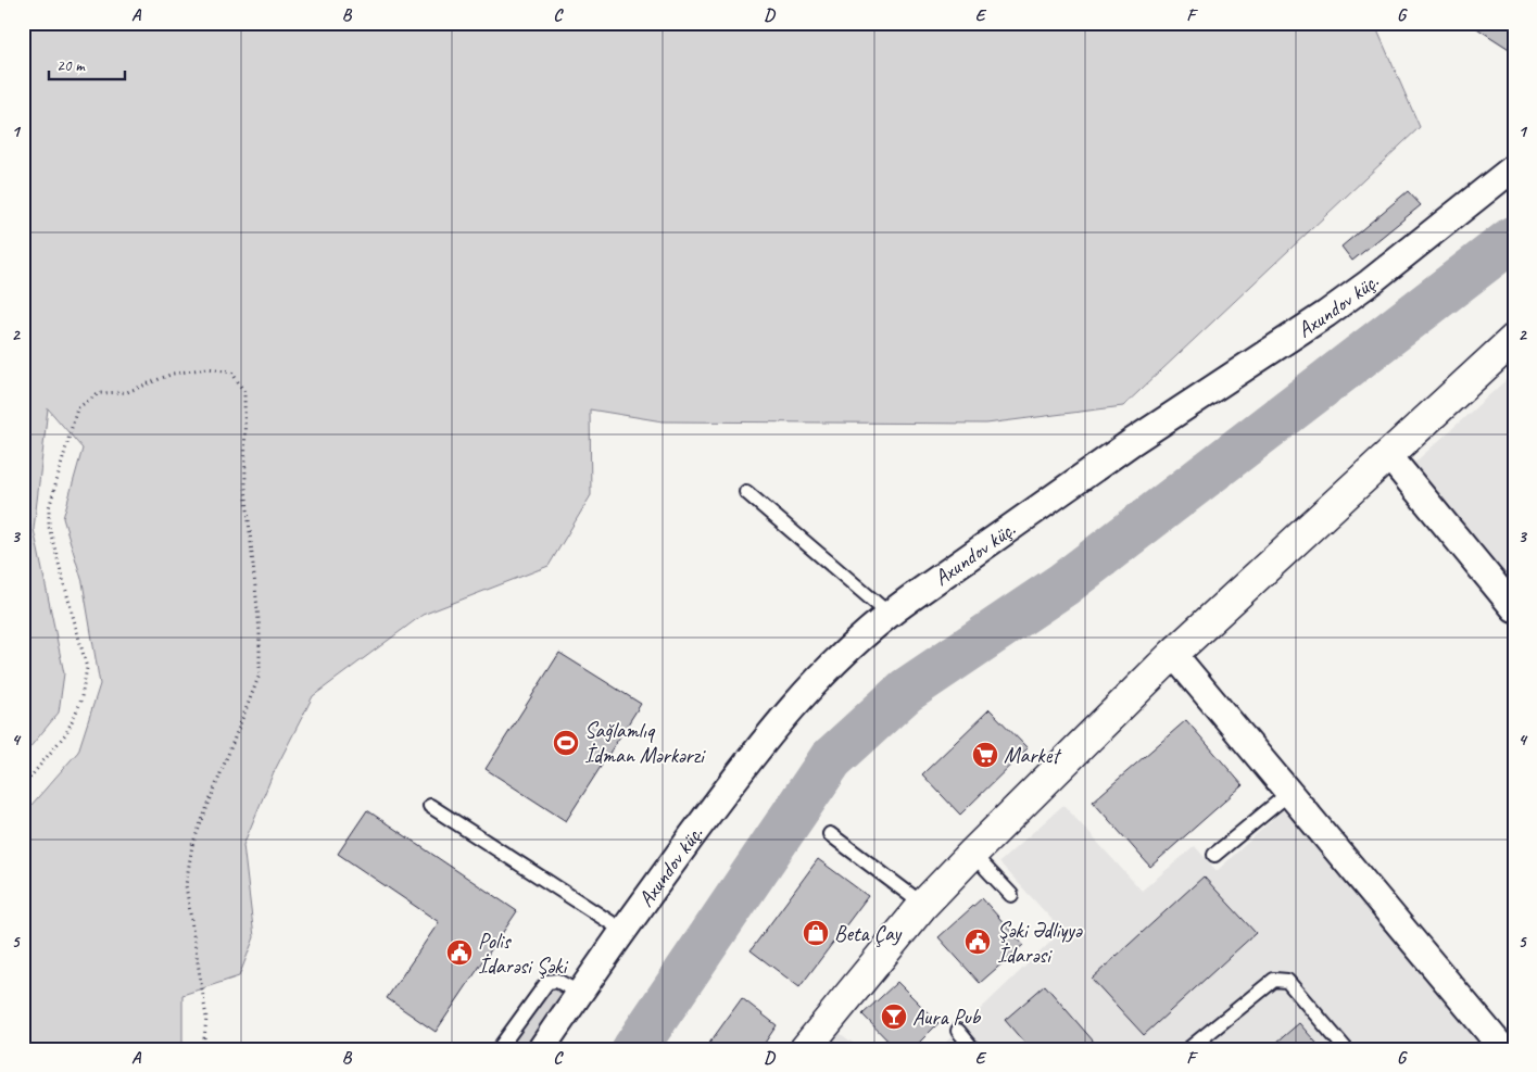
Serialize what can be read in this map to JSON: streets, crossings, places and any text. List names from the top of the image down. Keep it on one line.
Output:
{"streets":{"street":["Axundov küç."]},"places":{"sports":["Sağlamlıq İdman Mərkərzi"],"supermarket":["Market"],"shop":["Beta Çay"],"public building":["Şəki Ədliyyə İdarəsi","Polis İdarəsi Şəki"],"bar":["Aura Pub"]},"scale_bar":"20 m","grid":{"columns":["A","B","C","D","E","F","G"],"rows":["1","2","3","4","5"]}}
